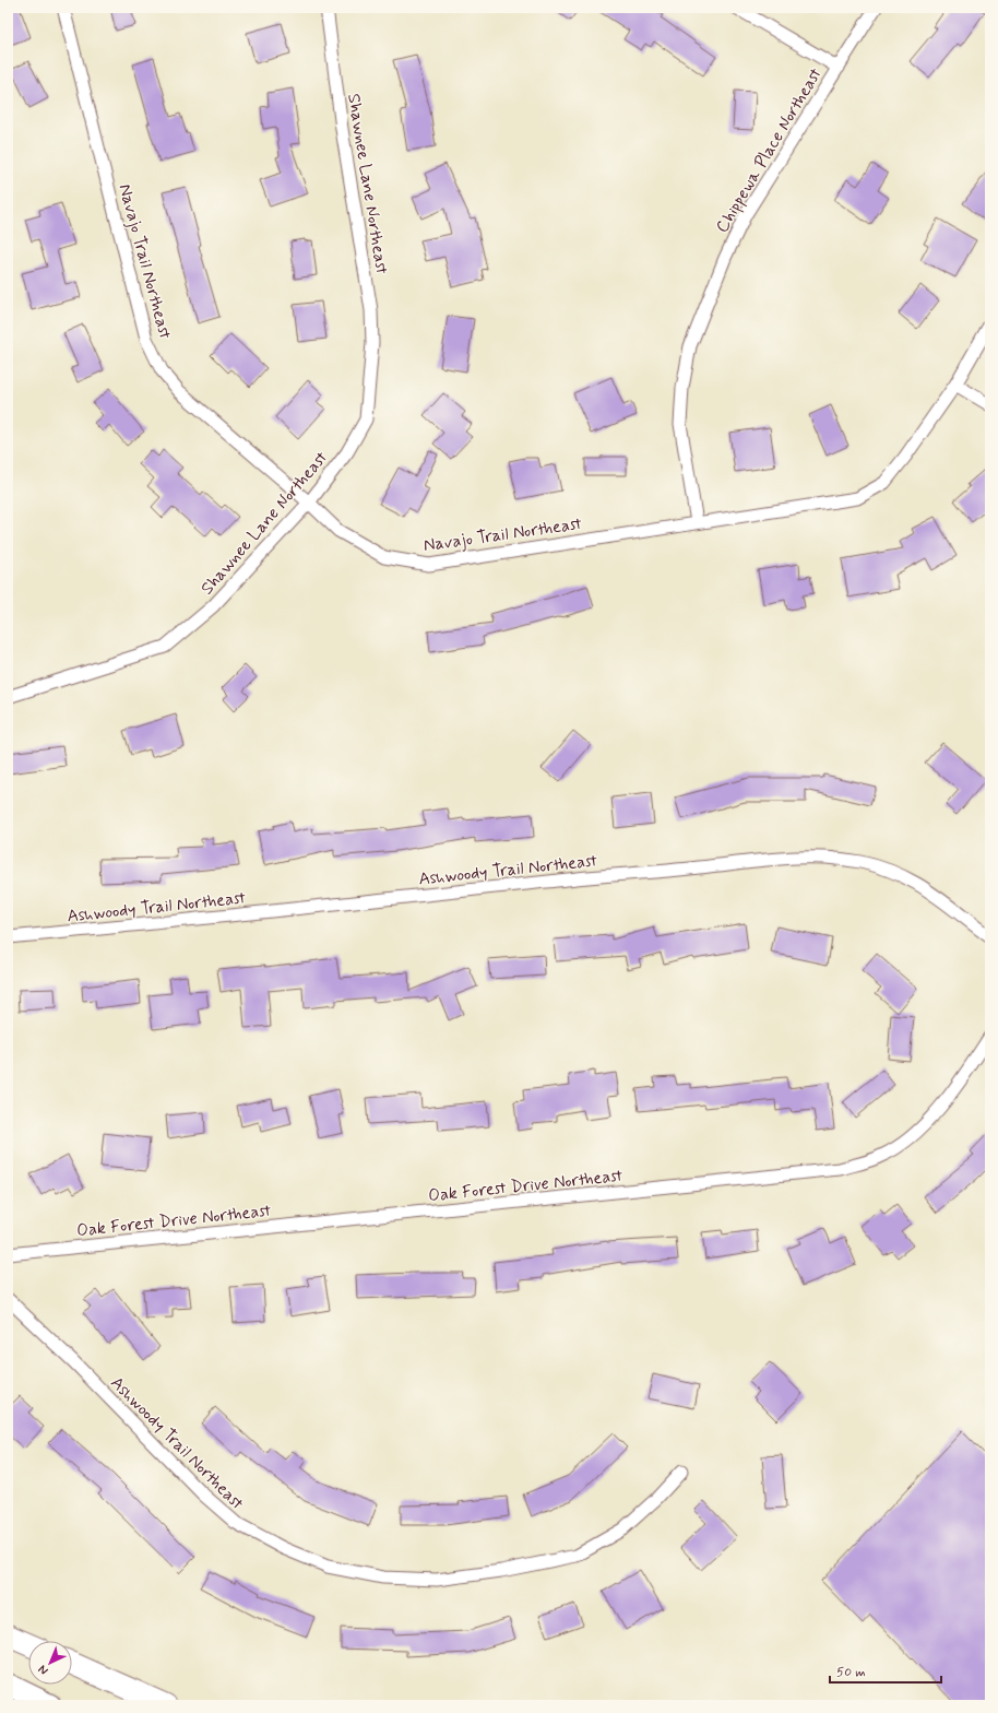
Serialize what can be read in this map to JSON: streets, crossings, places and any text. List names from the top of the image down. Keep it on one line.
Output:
{"streets":{"street":["Chippewa Place Northeast","Shawnee Lane Northeast","Navajo Trail Northeast","Ashwoody Trail Northeast","Oak Forest Drive Northeast"]},"crossings":[["Chippewa Place Northeast","Navajo Trail Northeast"],["Shawnee Lane Northeast","Navajo Trail Northeast"]],"scale_bar":"50 m","north":"bottom left"}
